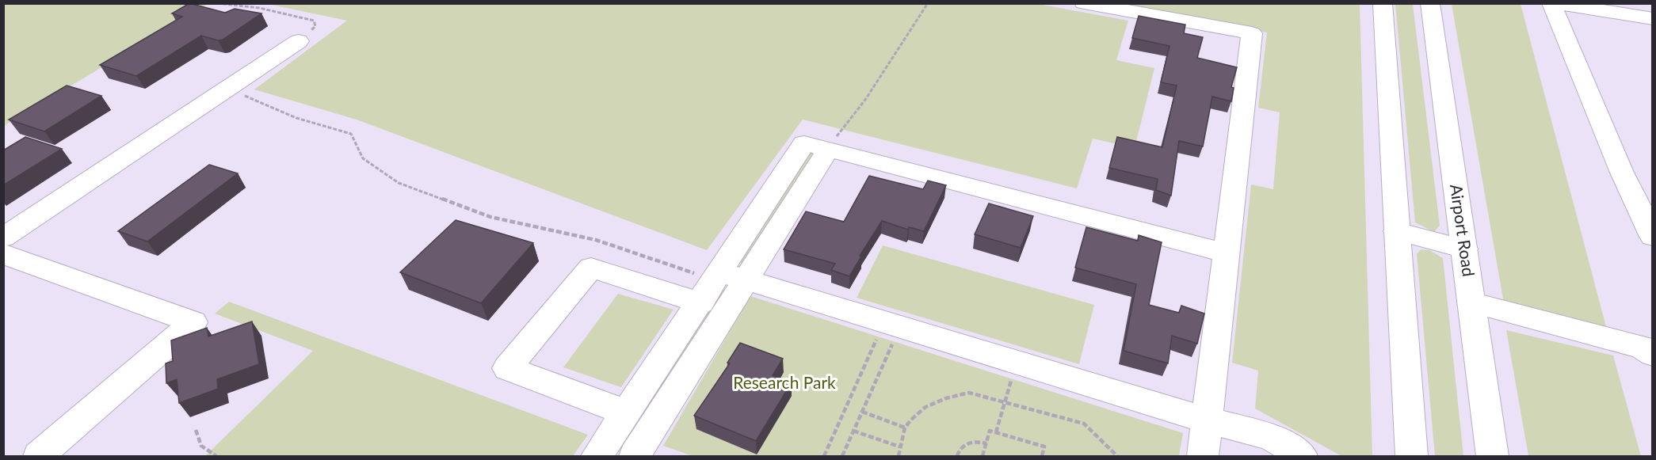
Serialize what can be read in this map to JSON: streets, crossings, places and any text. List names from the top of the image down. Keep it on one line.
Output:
{"streets":{"main road":["Airport Road"]},"parks":["Research Park"]}
